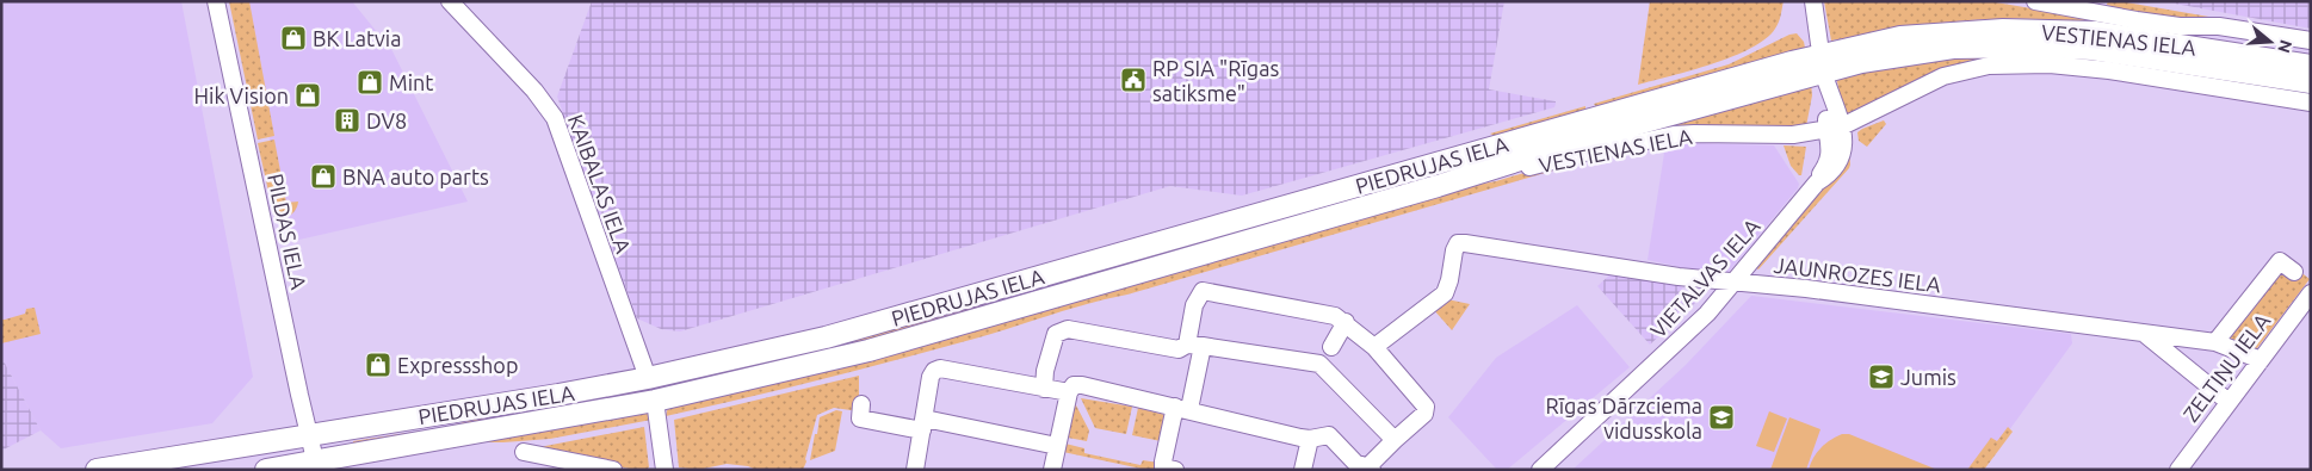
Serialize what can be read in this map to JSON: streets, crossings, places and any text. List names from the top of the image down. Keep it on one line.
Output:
{"streets":{"main road":["VESTIENAS IELA","PIEDRUJAS IELA"],"street":["KAIBALAS IELA","PILDAS IELA","JAUNROZES IELA","VIETALVAS IELA","ZELTIŅU IELA"]},"crossings":[["VESTIENAS IELA","PIEDRUJAS IELA"],["VESTIENAS IELA","VIETALVAS IELA"],["PIEDRUJAS IELA","KAIBALAS IELA"],["PIEDRUJAS IELA","PILDAS IELA"],["JAUNROZES IELA","VIETALVAS IELA"],["JAUNROZES IELA","ZELTIŅU IELA"]],"places":{"shop":["BK Latvia","Mint","Hik Vision","BNA auto parts","Expressshop"],"public building":["RP SIA \"Rīgas satiksme\""],"building":["DV8"],"school or university":["Jumis","Rīgas Dārzciema vidusskola"]},"north":"right"}
